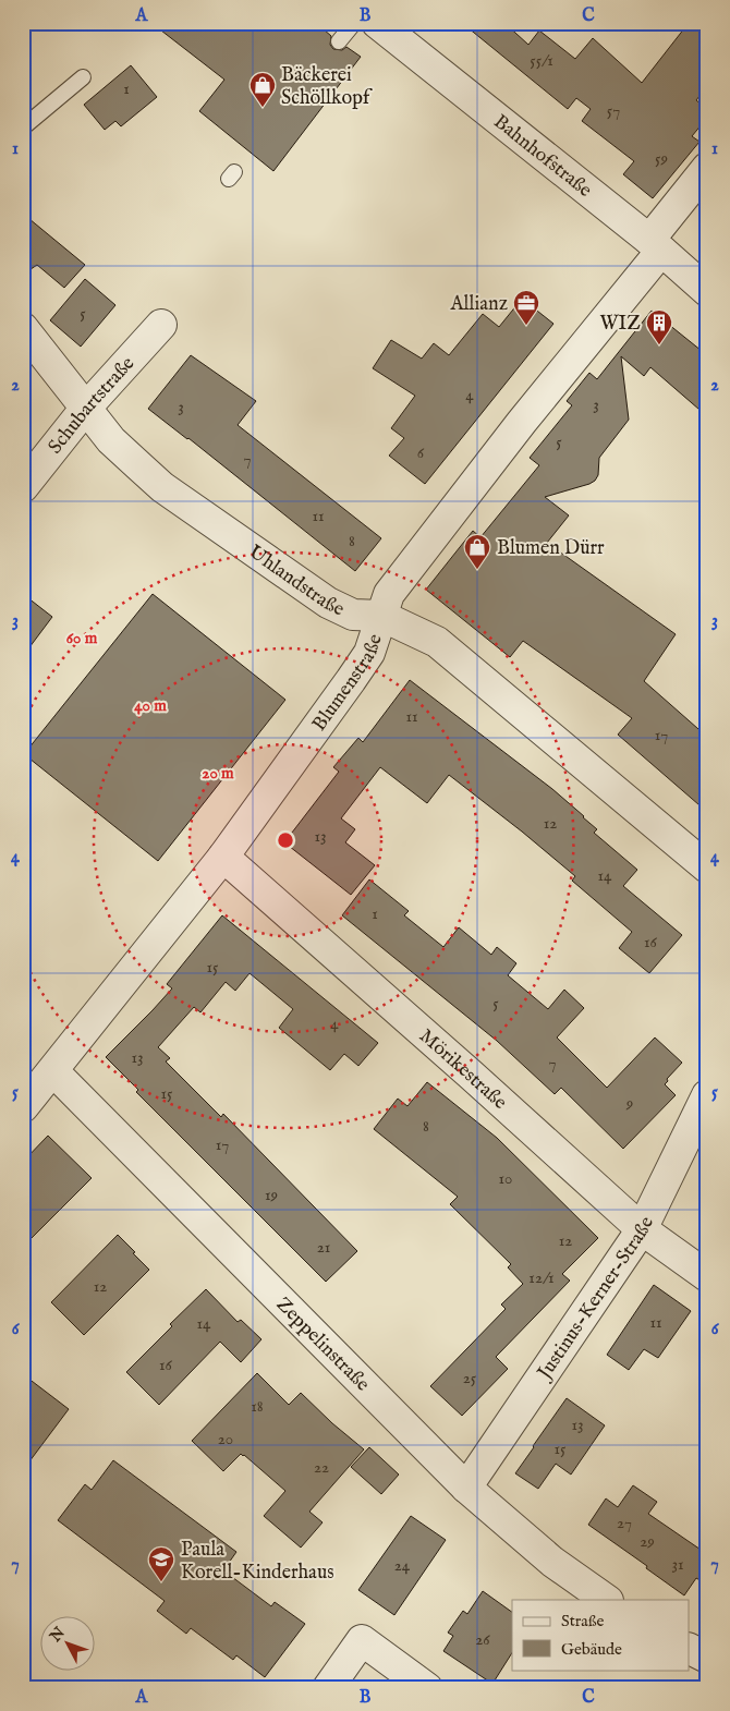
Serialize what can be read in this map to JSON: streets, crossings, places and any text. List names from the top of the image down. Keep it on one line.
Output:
{"streets":{"street":["Bahnhofstraße","Schubartstraße","Uhlandstraße","Blumenstraße","Mörikestraße","Justinus-Kerner-Straße","Zeppelinstraße"]},"crossings":[["Bahnhofstraße","Blumenstraße"],["Schubartstraße","Uhlandstraße"],["Uhlandstraße","Blumenstraße"],["Blumenstraße","Mörikestraße"],["Blumenstraße","Zeppelinstraße"],["Mörikestraße","Justinus-Kerner-Straße"],["Justinus-Kerner-Straße","Zeppelinstraße"]],"places":{"shop":["Bäckerei Schöllkopf","Blumen Dürr"],"office":["Allianz"],"building":["WIZ"],"school or university":["Paula Korell-Kinderhaus"]},"house_numbers":["55/1","1","57","59","5","4","3","3","5","6","7","11","8","11","17","12","13","14","1","16","15","5","4","13","7","15","9","8","17","10","19","12","21","12/1","12","11","14","16","25","18","13","20","15","22","27","29","31","24","26"],"legend":["Straße","Gebäude"],"north":"top left","grid":{"columns":["A","B","C"],"rows":["1","2","3","4","5","6","7"]},"rings":["60 m","40 m","20 m"]}
